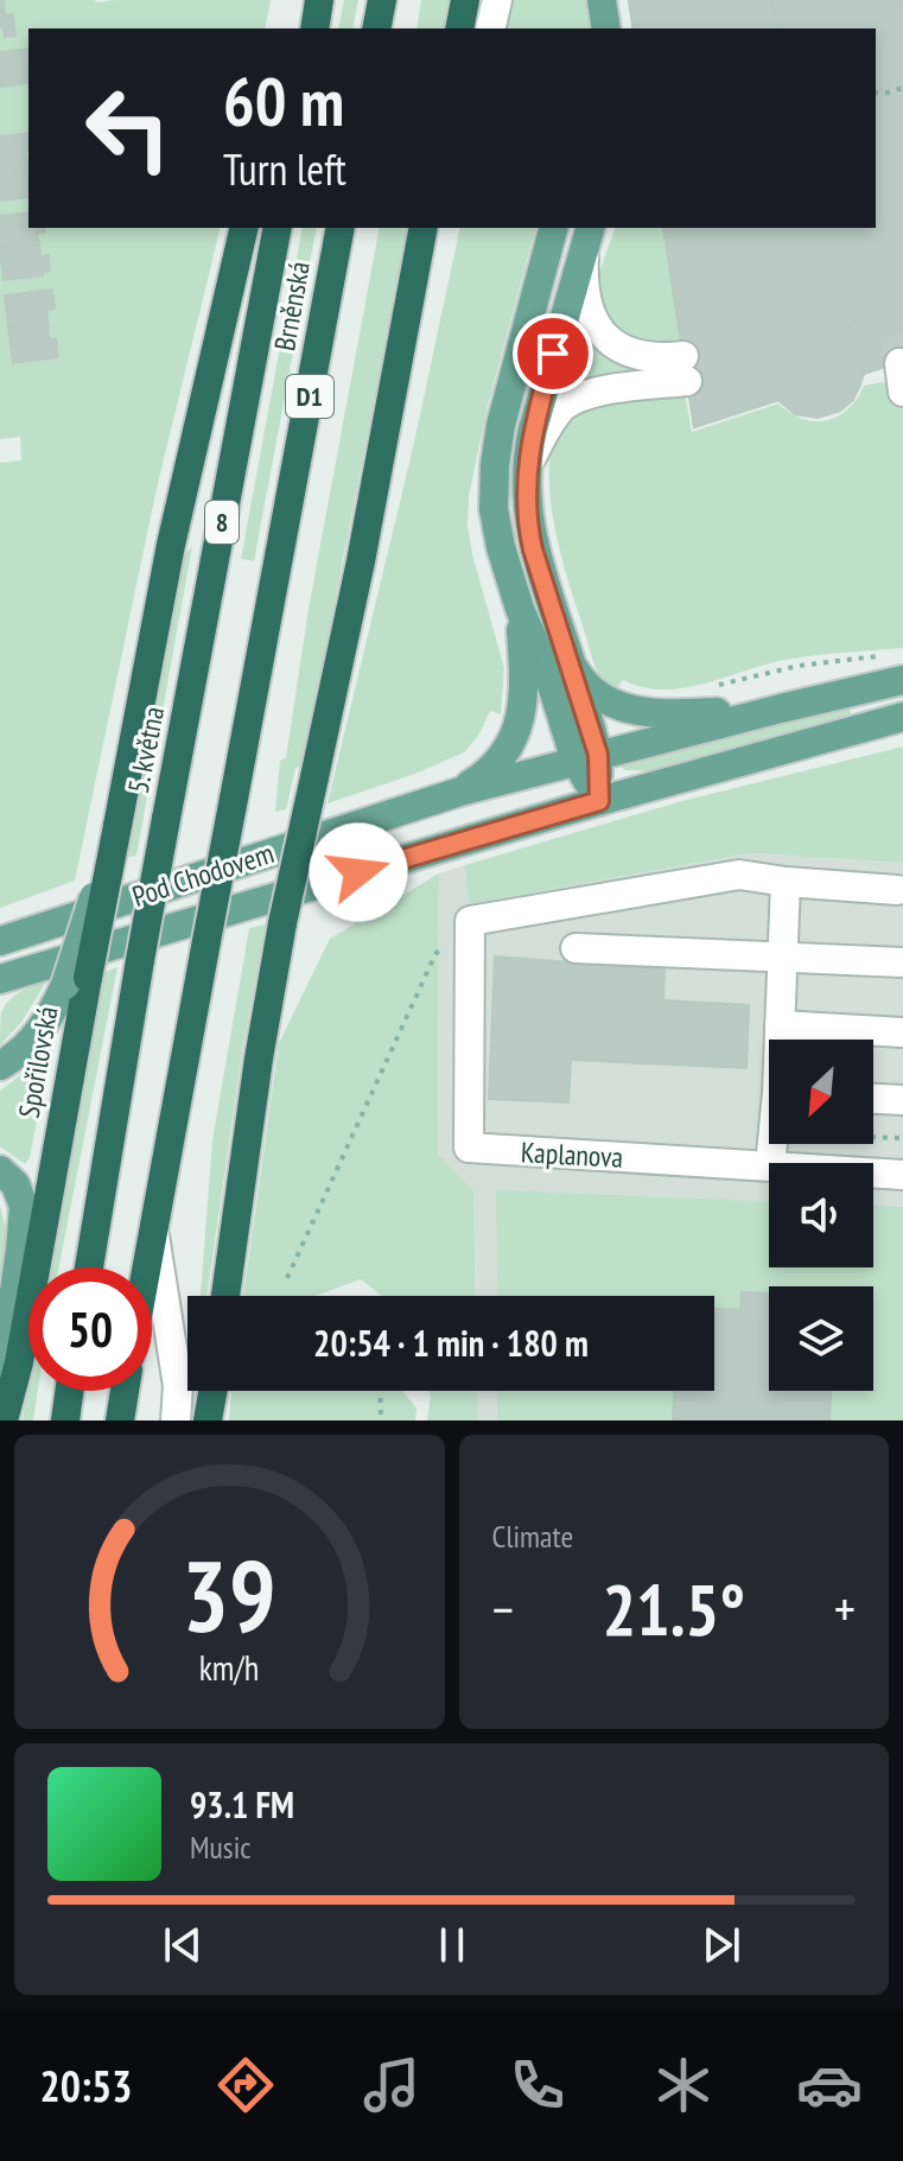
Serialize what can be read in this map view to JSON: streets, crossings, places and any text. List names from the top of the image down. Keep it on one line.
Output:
{"streets":{"highway":["Brněnská","D1","8","5. května","Spořilovská"],"main road":["Pod Chodovem"],"street":["Kaplanova"]},"north":"bottom left","page":{"turn":["60 m","Turn left"],"limit":"50","trip":"20:54 · 1 min · 180 m","tile":"Climate","heat":["−","21.5°","+"],"song":["93.1 FM","Music"],"tabs":"20:53","gauge":["39","km/h"]}}
